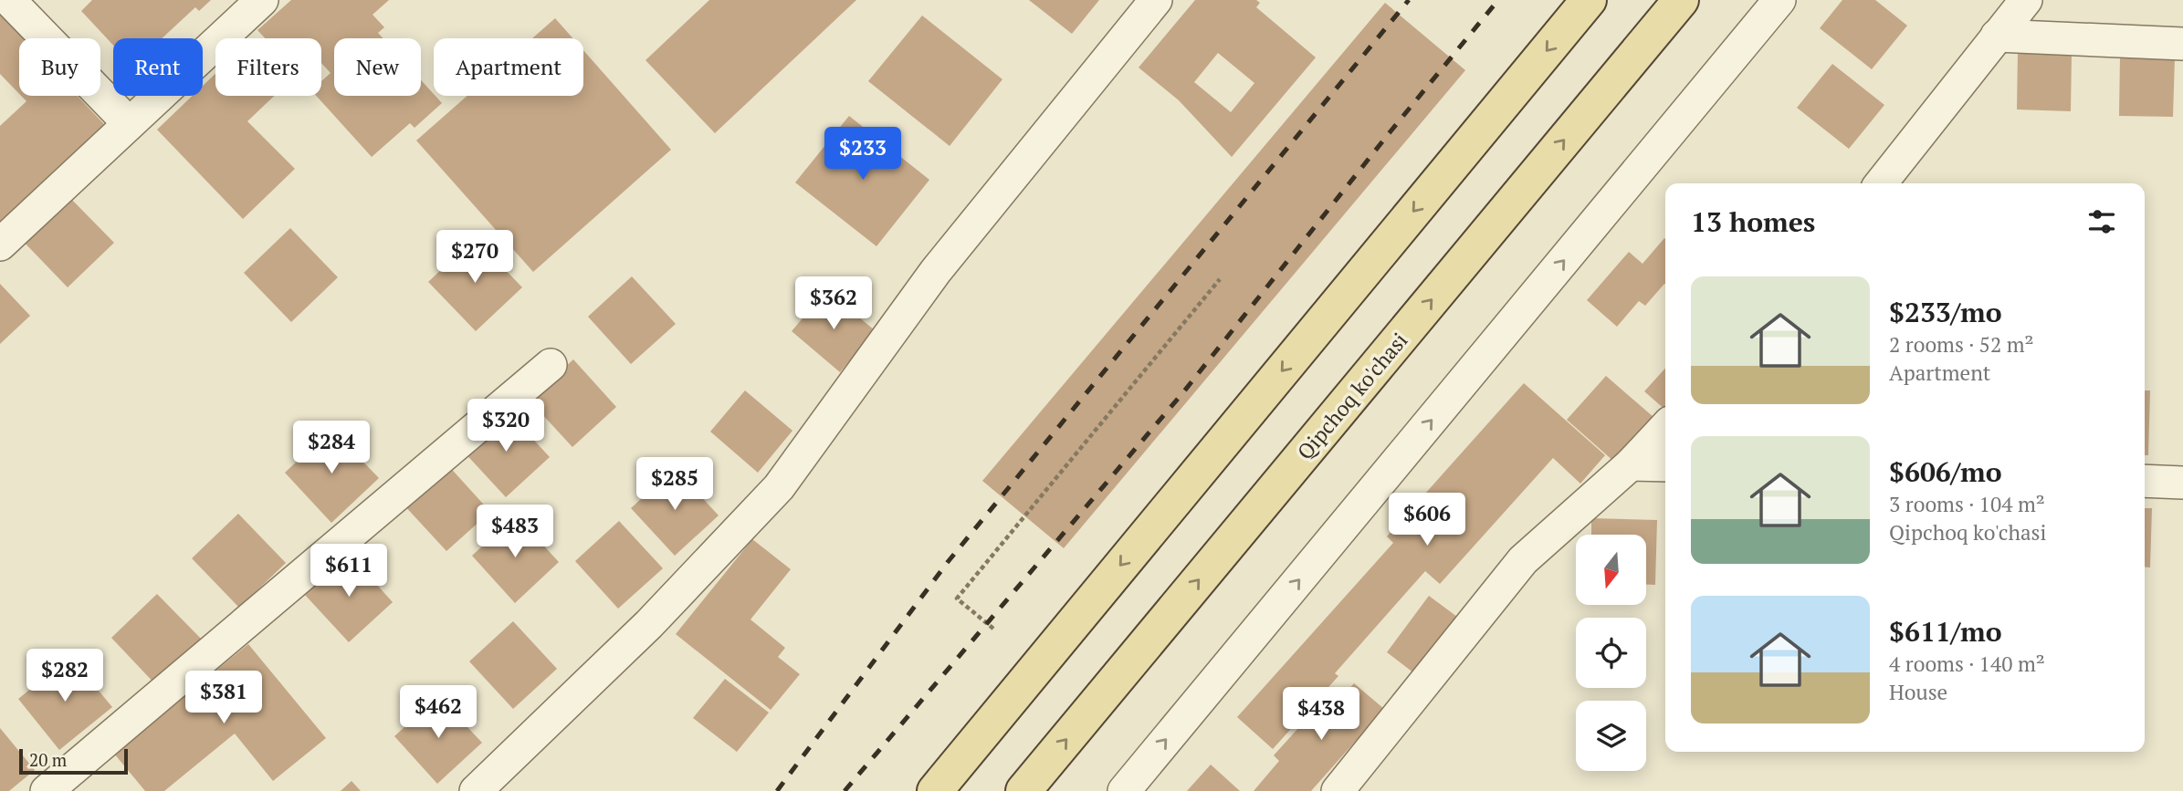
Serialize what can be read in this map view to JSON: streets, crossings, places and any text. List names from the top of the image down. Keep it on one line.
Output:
{"streets":{"main road":["Qipchoq ko'chasi"]},"scale_bar":"20 m","north":"bottom","page":{"chip":["Buy","Rent","Filters","New","Apartment"],"price":["$233","$270","$362","$320","$284","$285","$606","$483","$611","$282","$381","$462","$438"],"heading":"13 homes","list":[{"name":"$233/mo","note":"2 rooms · 52 m² · Apartment"},{"name":"$606/mo","note":"3 rooms · 104 m² · Qipchoq ko'chasi"},{"name":"$611/mo","note":"4 rooms · 140 m² · House"}],"scale":"20 m"}}
